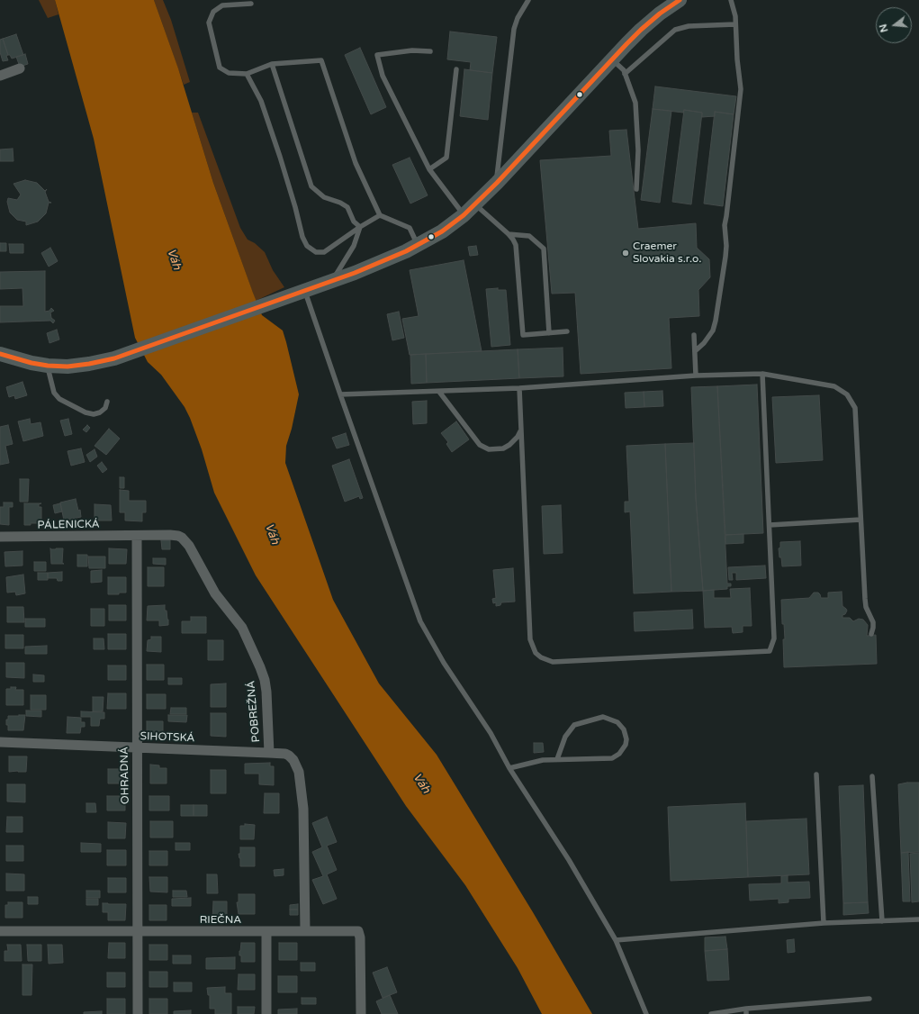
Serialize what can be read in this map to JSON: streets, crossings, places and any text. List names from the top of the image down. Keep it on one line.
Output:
{"streets":{"street":["PÁLENICKÁ","POBREŽNÁ","SIHOTSKÁ","OHRADNÁ","RIEČNA"]},"crossings":[["PÁLENICKÁ","POBREŽNÁ"],["PÁLENICKÁ","OHRADNÁ"],["POBREŽNÁ","SIHOTSKÁ"],["POBREŽNÁ","OHRADNÁ"],["POBREŽNÁ","RIEČNA"],["SIHOTSKÁ","OHRADNÁ"],["OHRADNÁ","RIEČNA"]],"water":["Váh"],"places":["Craemer Slovakia s.r.o."],"north":"left"}
